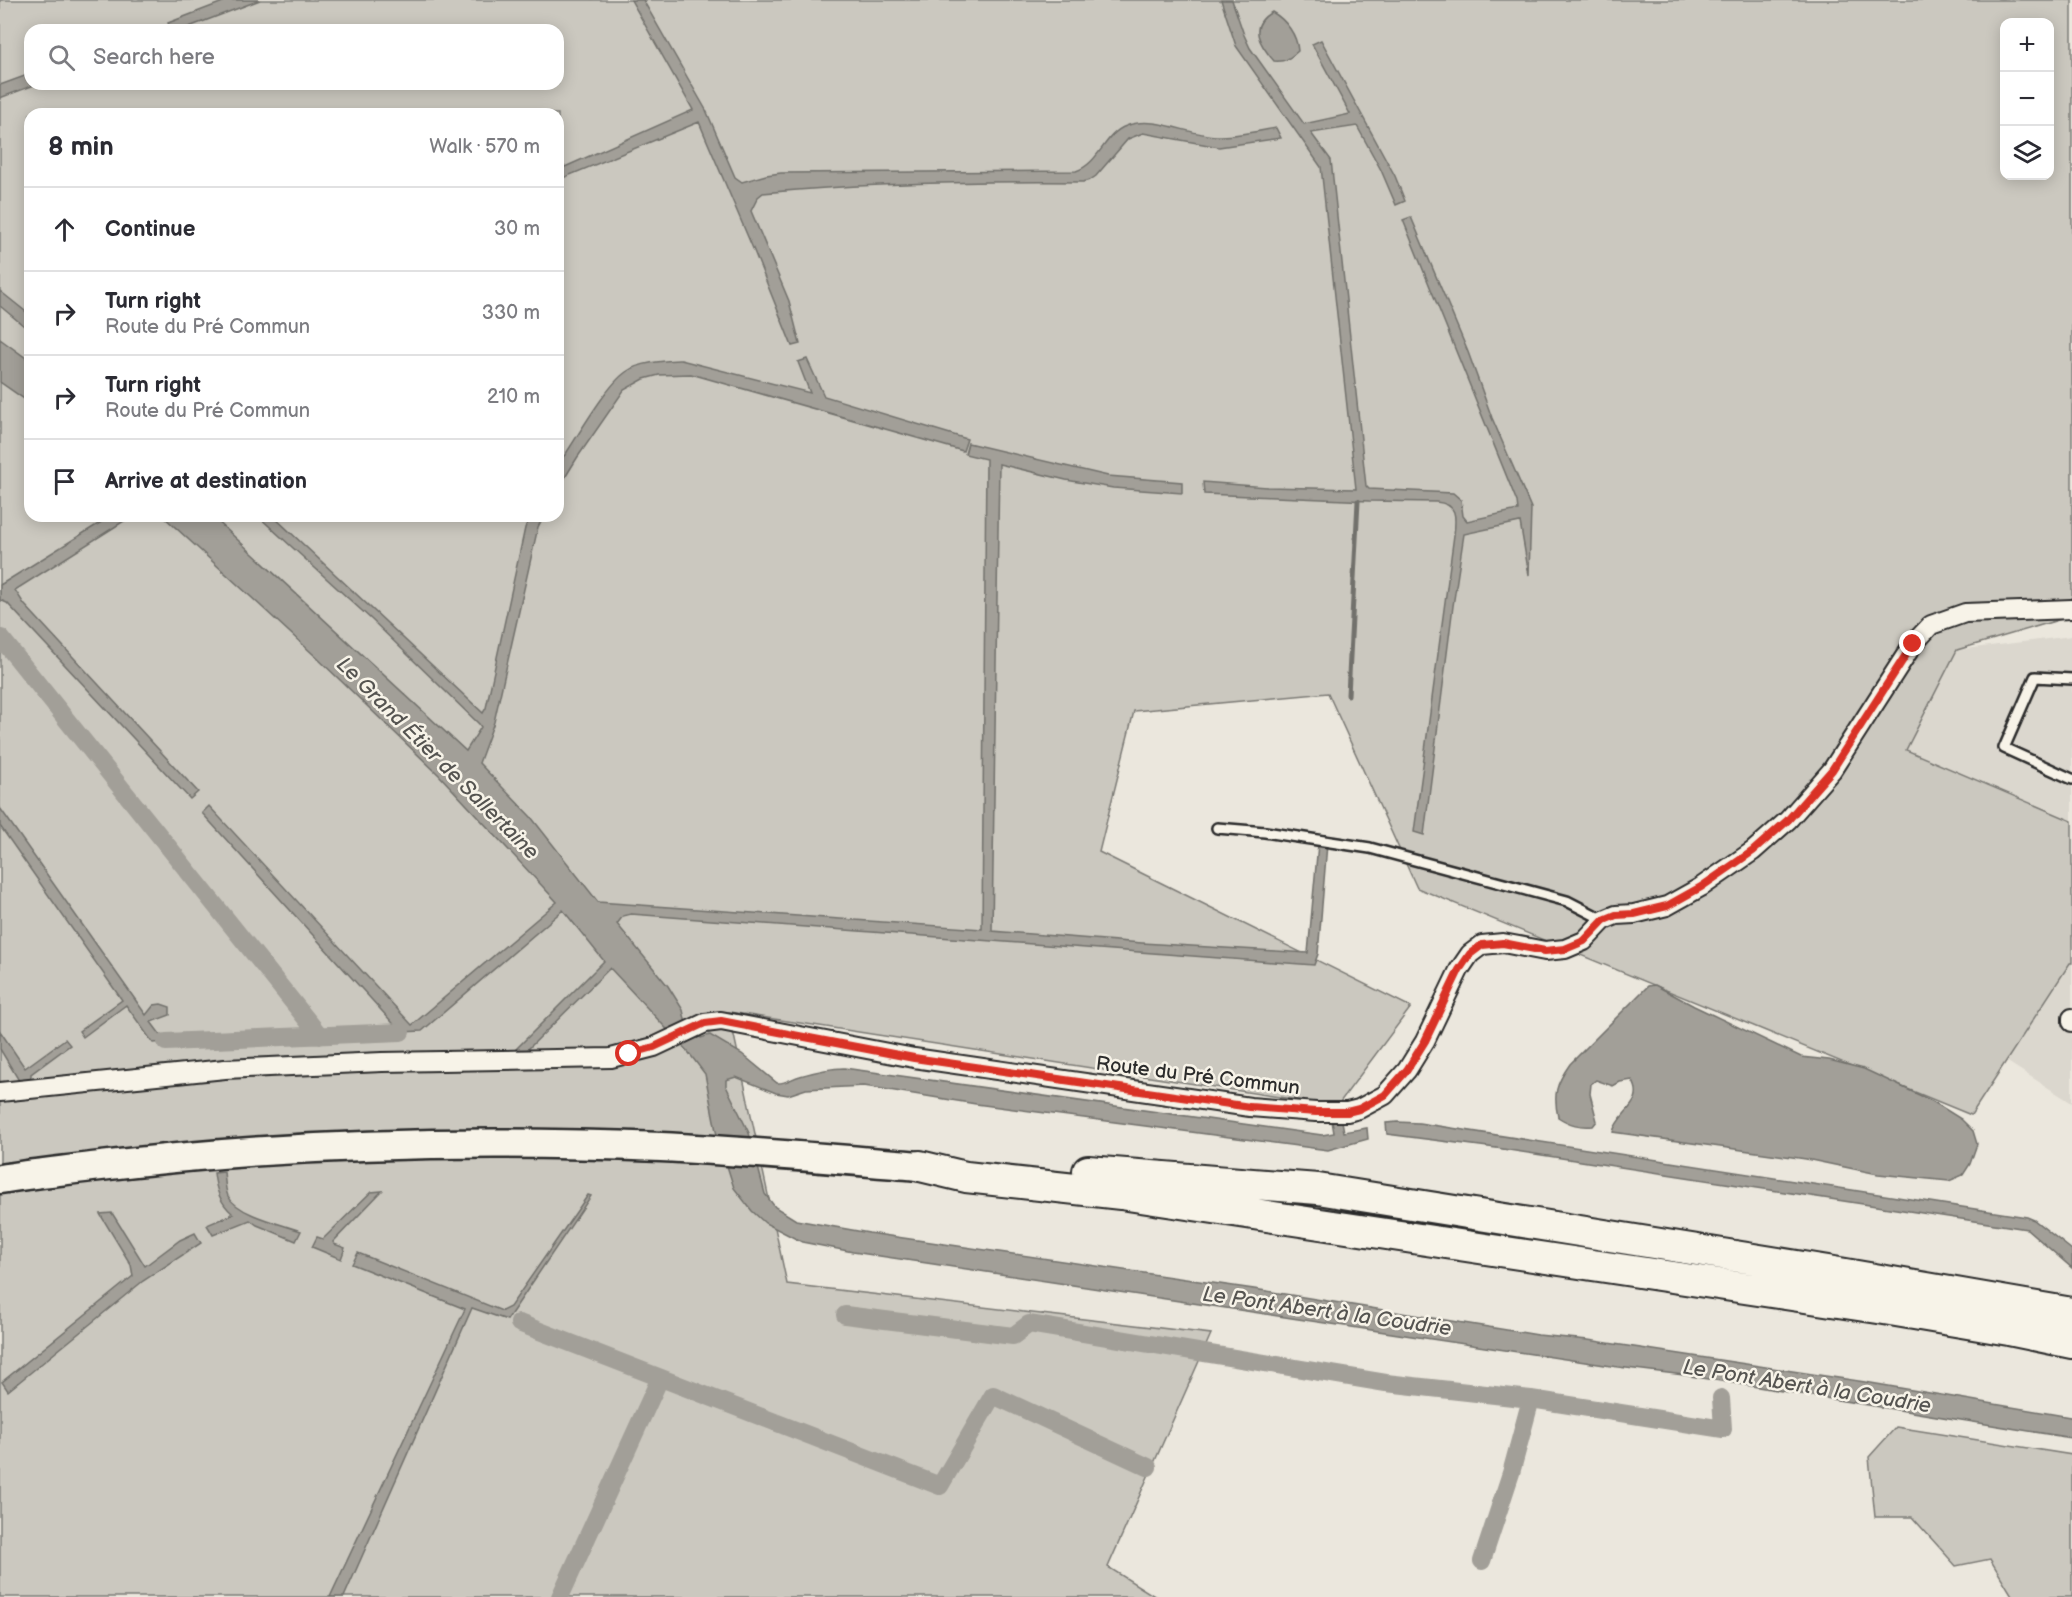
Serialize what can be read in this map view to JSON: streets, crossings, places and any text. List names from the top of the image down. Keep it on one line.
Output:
{"streets":{"street":["Route du Pré Commun"]},"water":["Le Grand Étier de Sallertaine","Le Pont Abert à la Coudrie"],"page":{"map_buttons":["+","−"],"search":"Search here","heading":["8 min","Walk · 570 m"],"list":[["Continue","30 m"],["Turn right","Route du Pré Commun","330 m"],["Turn right","Route du Pré Commun","210 m"],"Arrive at destination"]}}
